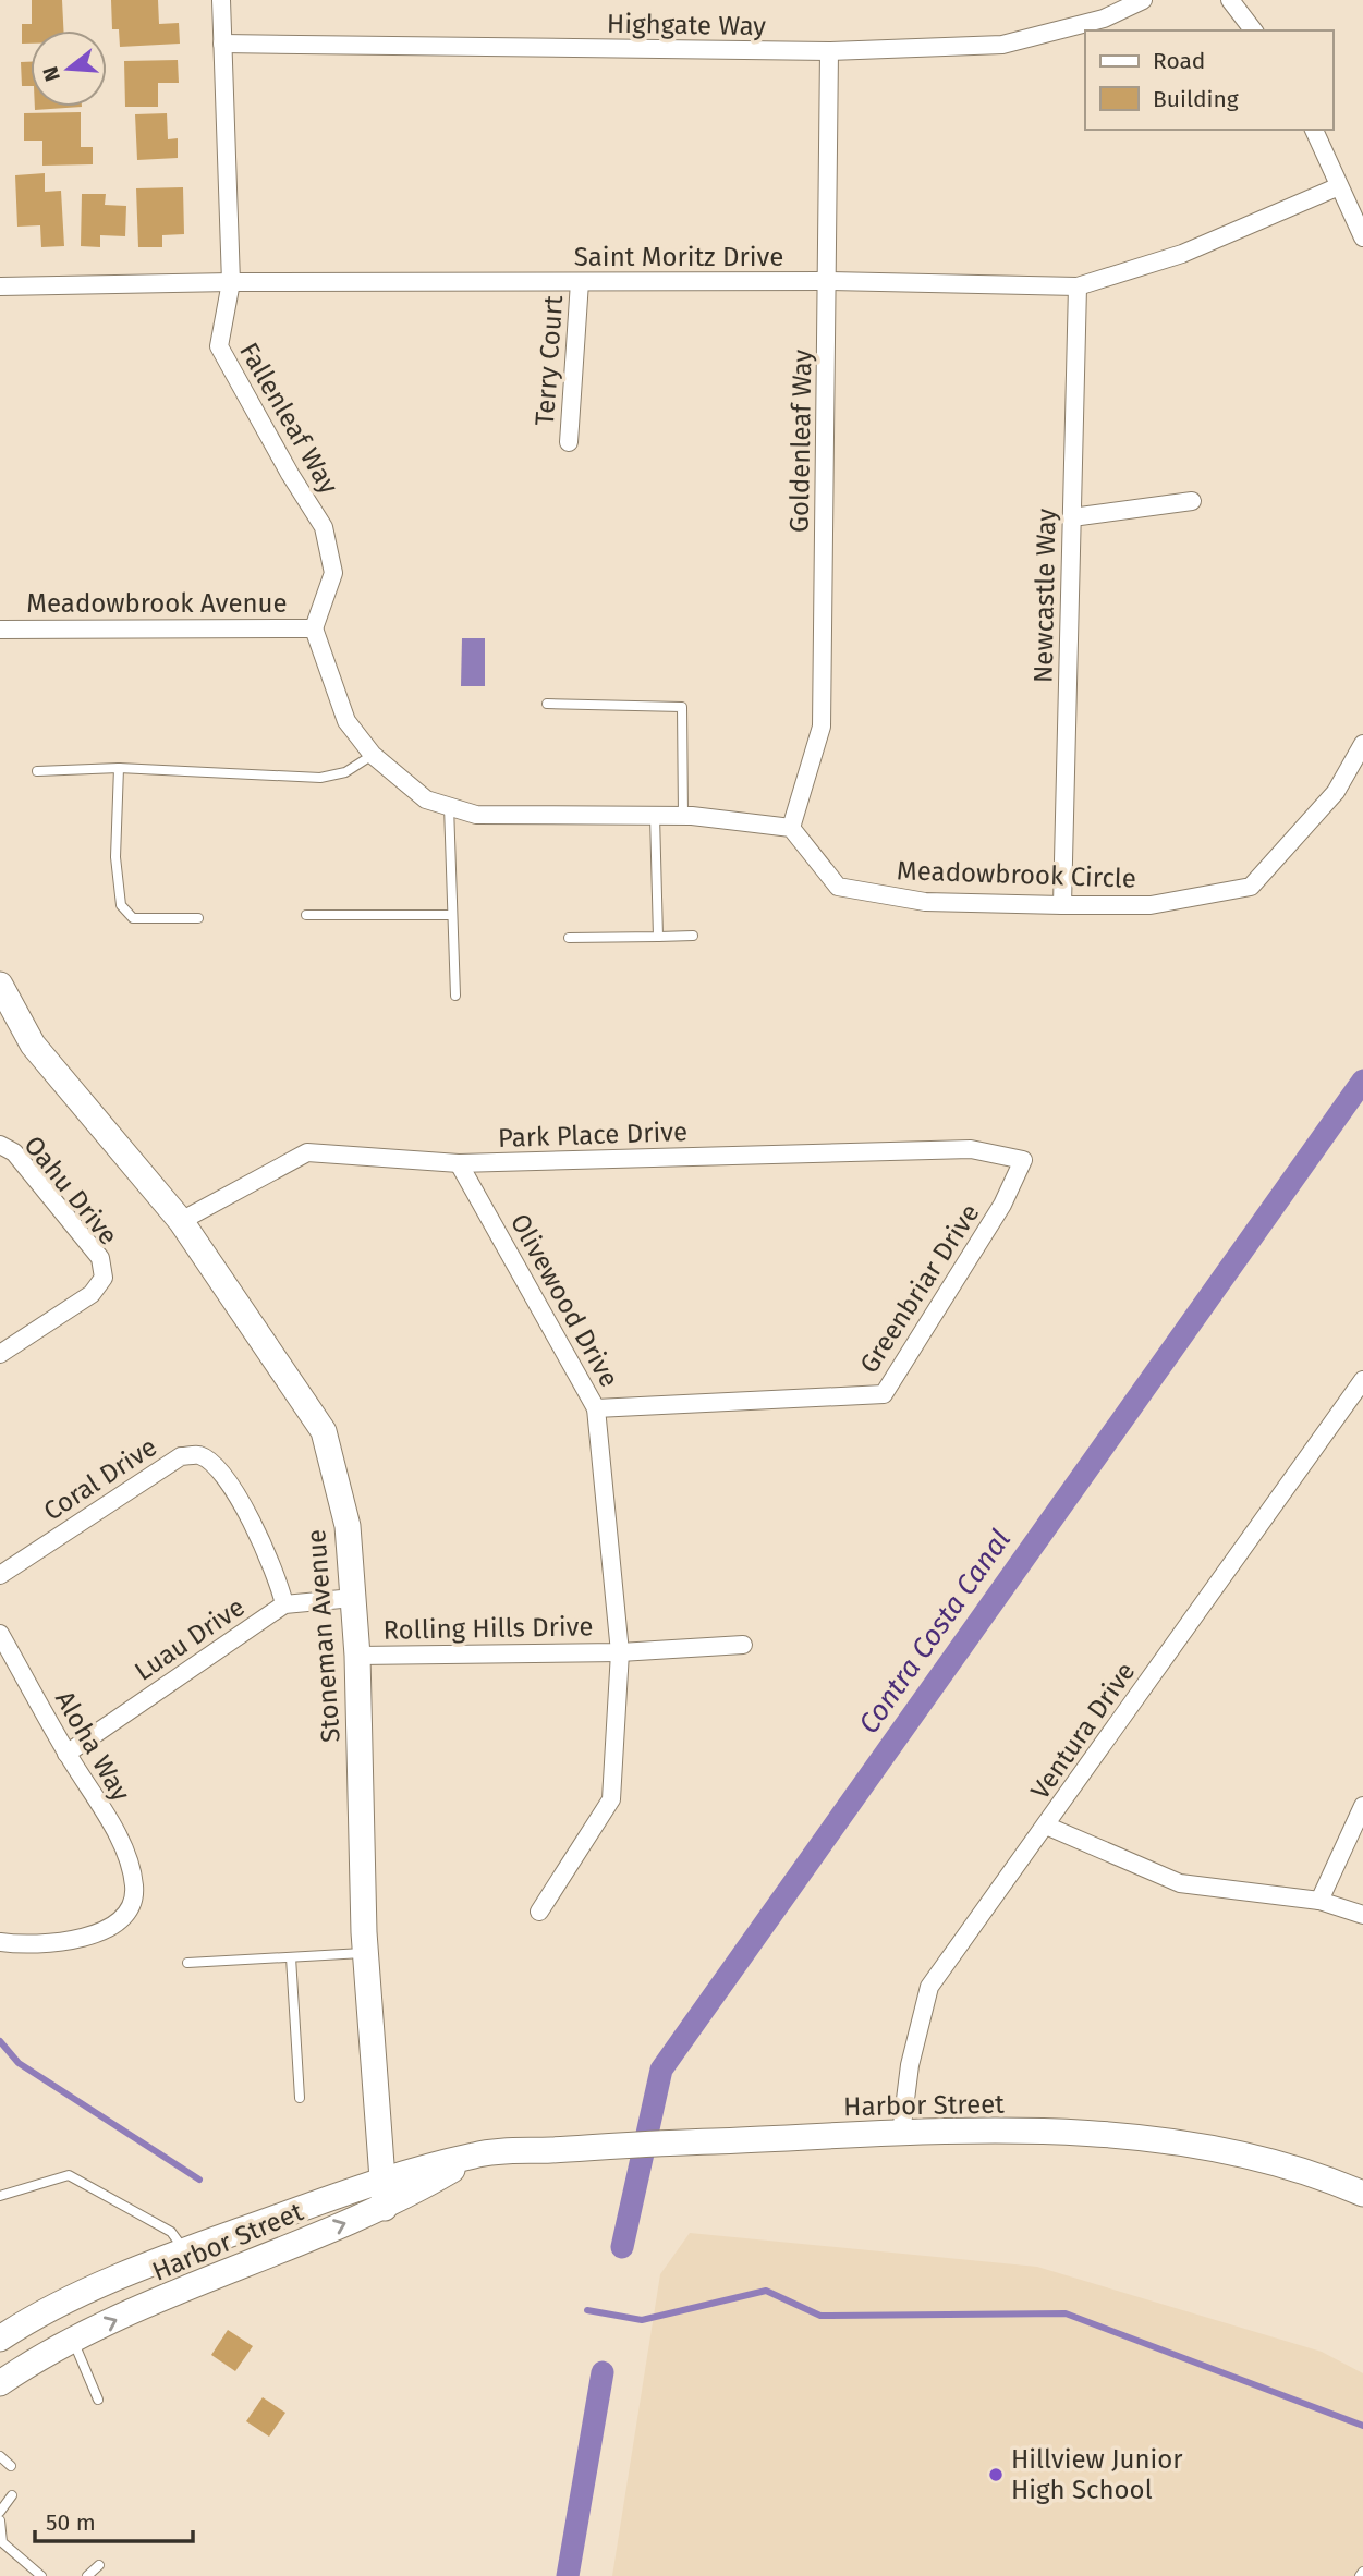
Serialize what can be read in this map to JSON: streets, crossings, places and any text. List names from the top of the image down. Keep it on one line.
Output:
{"streets":{"street":["Highgate Way","Saint Moritz Drive","Terry Court","Fallenleaf Way","Goldenleaf Way","Newcastle Way","Meadowbrook Avenue","Meadowbrook Circle","Park Place Drive","Oahu Drive","Greenbriar Drive","Olivewood Drive","Coral Drive","Rolling Hills Drive","Stoneman Avenue","Luau Drive","Ventura Drive","Aloha Way","Harbor Street"]},"crossings":[["Highgate Way","Fallenleaf Way"],["Highgate Way","Goldenleaf Way"],["Saint Moritz Drive","Terry Court"],["Saint Moritz Drive","Fallenleaf Way"],["Saint Moritz Drive","Goldenleaf Way"],["Saint Moritz Drive","Newcastle Way"],["Fallenleaf Way","Meadowbrook Avenue"],["Goldenleaf Way","Meadowbrook Circle"],["Newcastle Way","Meadowbrook Circle"],["Park Place Drive","Greenbriar Drive"],["Park Place Drive","Olivewood Drive"],["Park Place Drive","Stoneman Avenue"],["Greenbriar Drive","Olivewood Drive"],["Olivewood Drive","Rolling Hills Drive"],["Coral Drive","Luau Drive"],["Rolling Hills Drive","Stoneman Avenue"],["Stoneman Avenue","Luau Drive"],["Stoneman Avenue","Harbor Street"],["Luau Drive","Aloha Way"],["Ventura Drive","Harbor Street"]],"water":["Contra Costa Canal"],"places":["Hillview Junior High School"],"legend":["Road","Building"],"scale_bar":"50 m","north":"left"}
